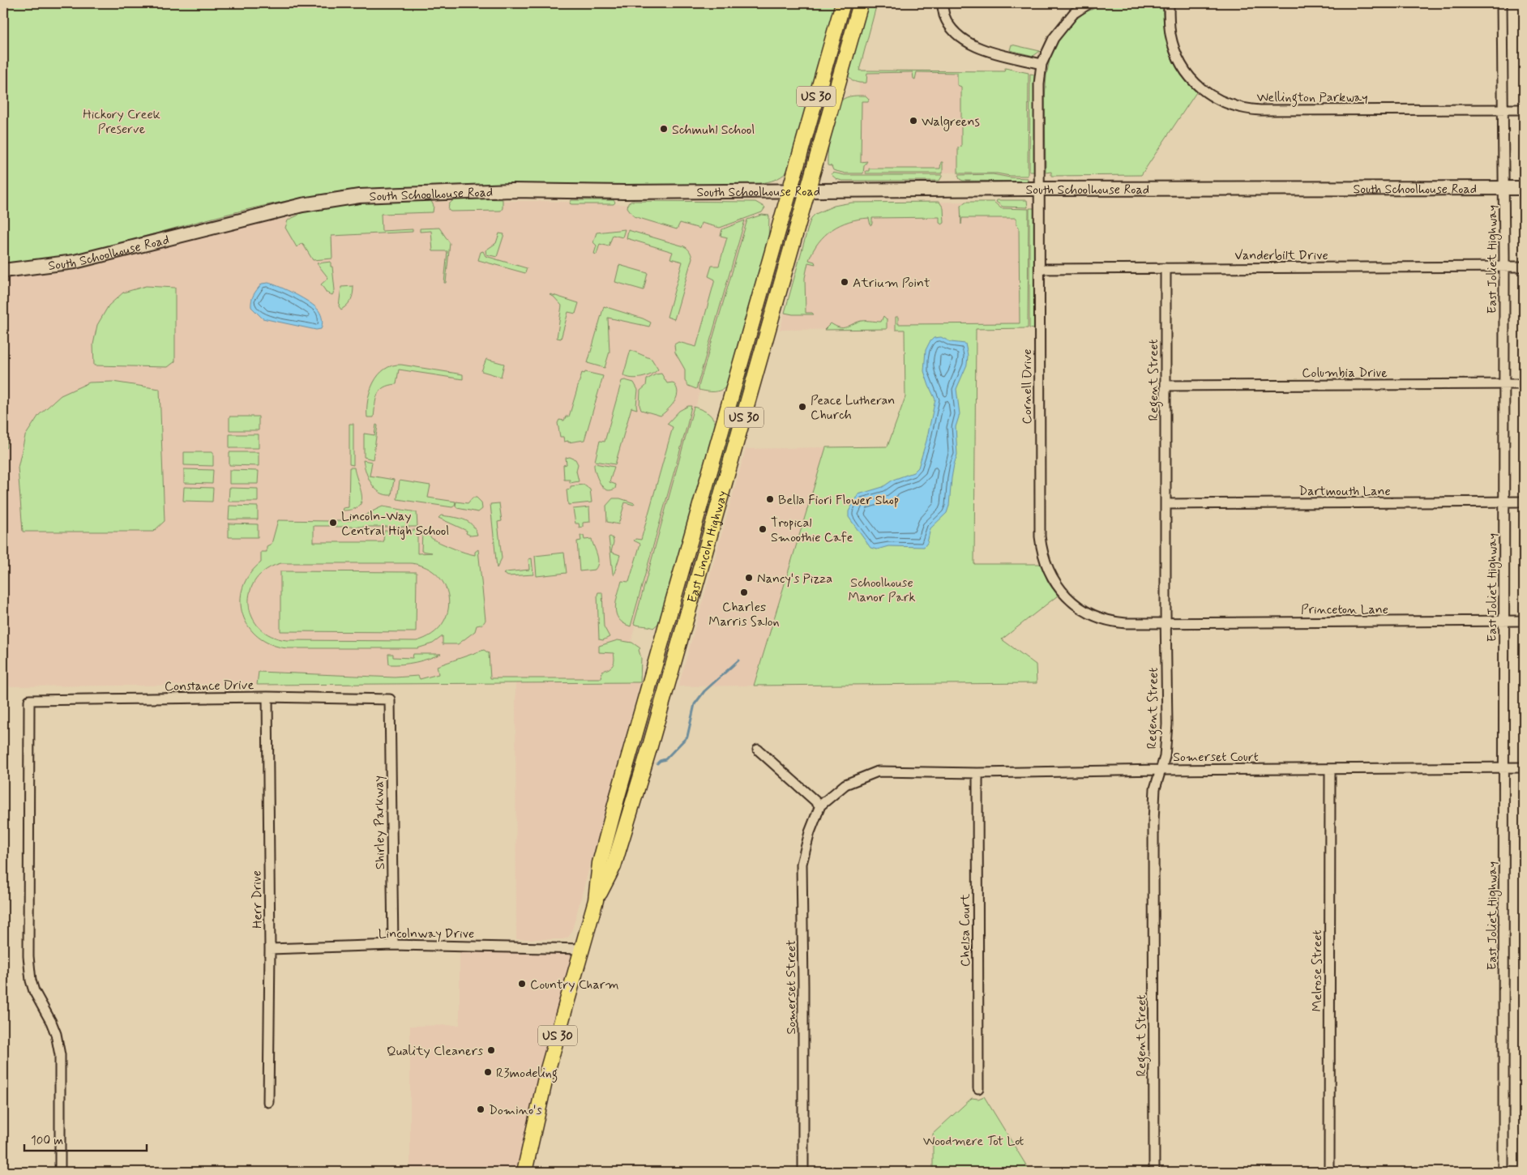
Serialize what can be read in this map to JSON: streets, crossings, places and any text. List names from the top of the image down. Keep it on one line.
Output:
{"streets":{"main road":["US 30","East Lincoln Highway"],"street":["Wellington Parkway","South Schoolhouse Road","Vanderbilt Drive","East Joliet Highway","Columbia Drive","Regent Street","Cornell Drive","Dartmouth Lane","Princeton Lane","Constance Drive","Somerset Court","Shirley Parkway","Herr Drive","Chelsa Court","Lincolnway Drive","Melrose Street","Somerset Street"]},"crossings":[["US 30","South Schoolhouse Road"],["US 30","East Lincoln Highway"],["Wellington Parkway","East Joliet Highway"],["South Schoolhouse Road","East Joliet Highway"],["South Schoolhouse Road","Cornell Drive"],["South Schoolhouse Road","East Lincoln Highway"],["Vanderbilt Drive","East Joliet Highway"],["Vanderbilt Drive","Regent Street"],["Vanderbilt Drive","Cornell Drive"],["East Joliet Highway","Columbia Drive"],["East Joliet Highway","Dartmouth Lane"],["East Joliet Highway","Princeton Lane"],["East Joliet Highway","Somerset Court"],["Columbia Drive","Regent Street"],["Regent Street","Cornell Drive"],["Regent Street","Dartmouth Lane"],["Regent Street","Princeton Lane"],["Regent Street","Somerset Court"],["Cornell Drive","Princeton Lane"],["East Lincoln Highway","Lincolnway Drive"],["Constance Drive","Shirley Parkway"],["Constance Drive","Herr Drive"],["Somerset Court","Chelsa Court"],["Somerset Court","Melrose Street"],["Somerset Court","Somerset Street"],["Shirley Parkway","Lincolnway Drive"],["Herr Drive","Lincolnway Drive"]],"parks":["Hickory Creek Preserve","Schoolhouse Manor Park","Woodmere Tot Lot"],"places":["Walgreens","Schmuhl School","Atrium Point","Peace Lutheran Church","Bella Fiori Flower Shop","Lincoln-Way Central High School","Tropical Smoothie Cafe","Nancy's Pizza","Charles Marris Salon","Country Charm","Quality Cleaners","R3modeling","Domino's"],"scale_bar":"100 m"}
